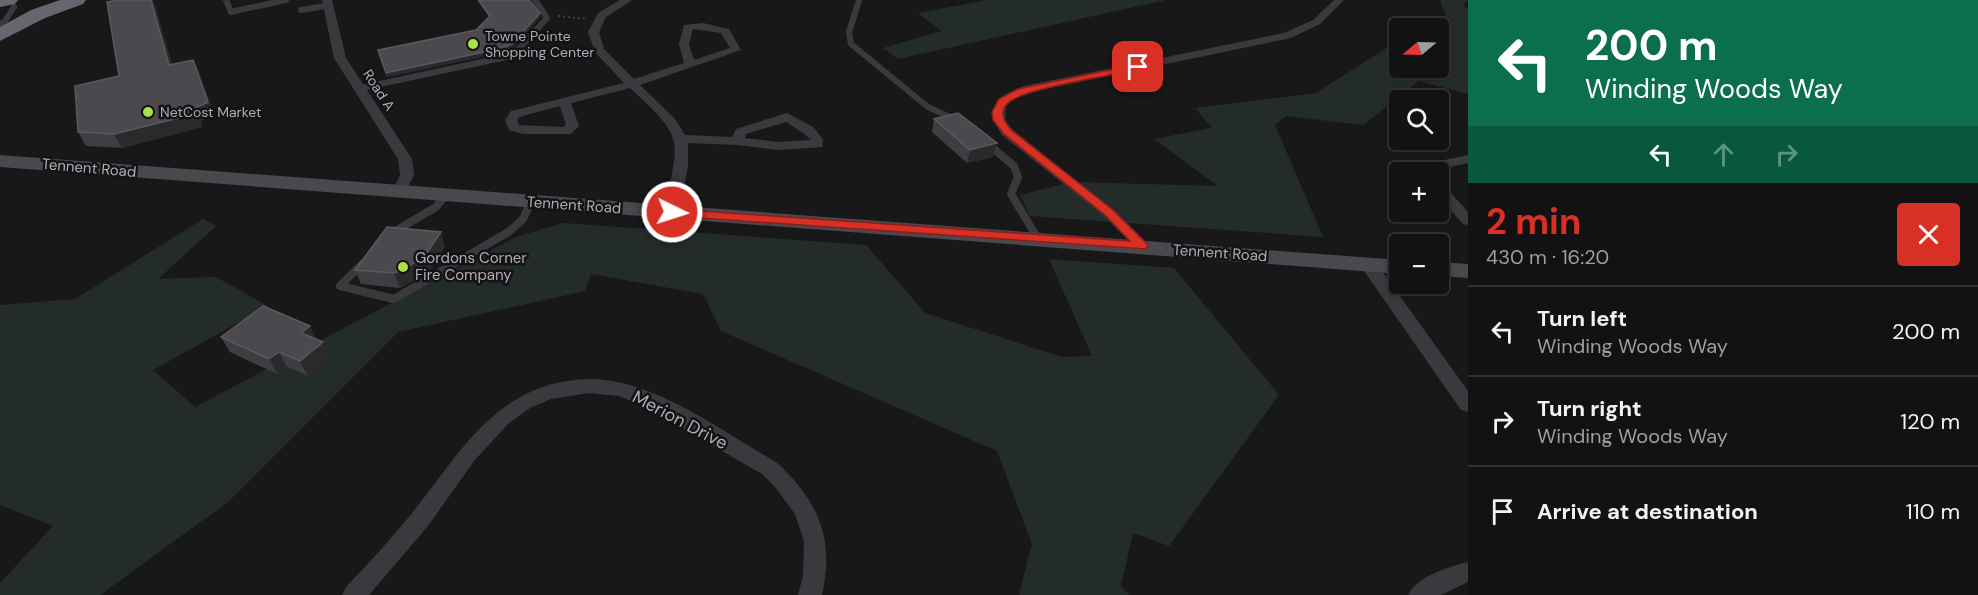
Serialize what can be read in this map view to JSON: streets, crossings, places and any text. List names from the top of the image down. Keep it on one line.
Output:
{"streets":{"street":["Road A","Tennent Road","Merion Drive"]},"crossings":[["Road A","Tennent Road"]],"places":["Towne Pointe Shopping Center","NetCost Market","Gordons Corner Fire Company"],"north":"left","page":{"turn":["200 m","Winding Woods Way"],"map_buttons":["+","−"],"heading":["2 min","430 m · 16:20"],"list":[{"name":"Turn left","note":"Winding Woods Way","value":"200 m"},{"name":"Turn right","note":"Winding Woods Way","value":"120 m"},{"name":"Arrive at destination","value":"110 m"}]}}
